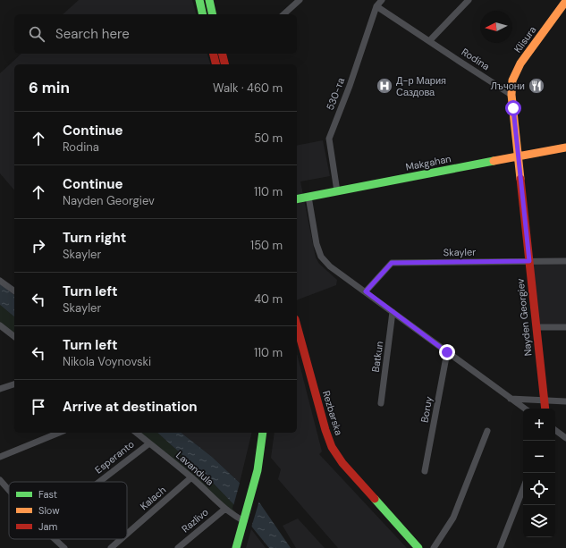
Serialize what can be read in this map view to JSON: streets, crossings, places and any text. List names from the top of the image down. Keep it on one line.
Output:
{"streets":{"street":["Klisura","Rodina","530-та","Makgahan","Skayler","Nayden Georgiev","Batkun","Boruy","Rezbarska","Esperanto","Lavandula","Kalach","Razlivo"]},"crossings":[["Klisura","Rodina"],["Rodina","530-та"],["530-та","Makgahan"],["Makgahan","Nayden Georgiev"],["Skayler","Nayden Georgiev"],["Esperanto","Lavandula"],["Lavandula","Kalach"],["Lavandula","Razlivo"]],"places":{"hospital":["Д-р Мария Саздова"],"restaurant":["Лъчони"]},"legend":["Fast","Slow","Jam"],"north":"left","page":{"search":"Search here","heading":["6 min","Walk · 460 m"],"list":[["Continue","Rodina","50 m"],["Continue","Nayden Georgiev","110 m"],["Turn right","Skayler","150 m"],["Turn left","Skayler","40 m"],["Turn left","Nikola Voynovski","110 m"],"Arrive at destination"],"map_buttons":["+","−"]}}
